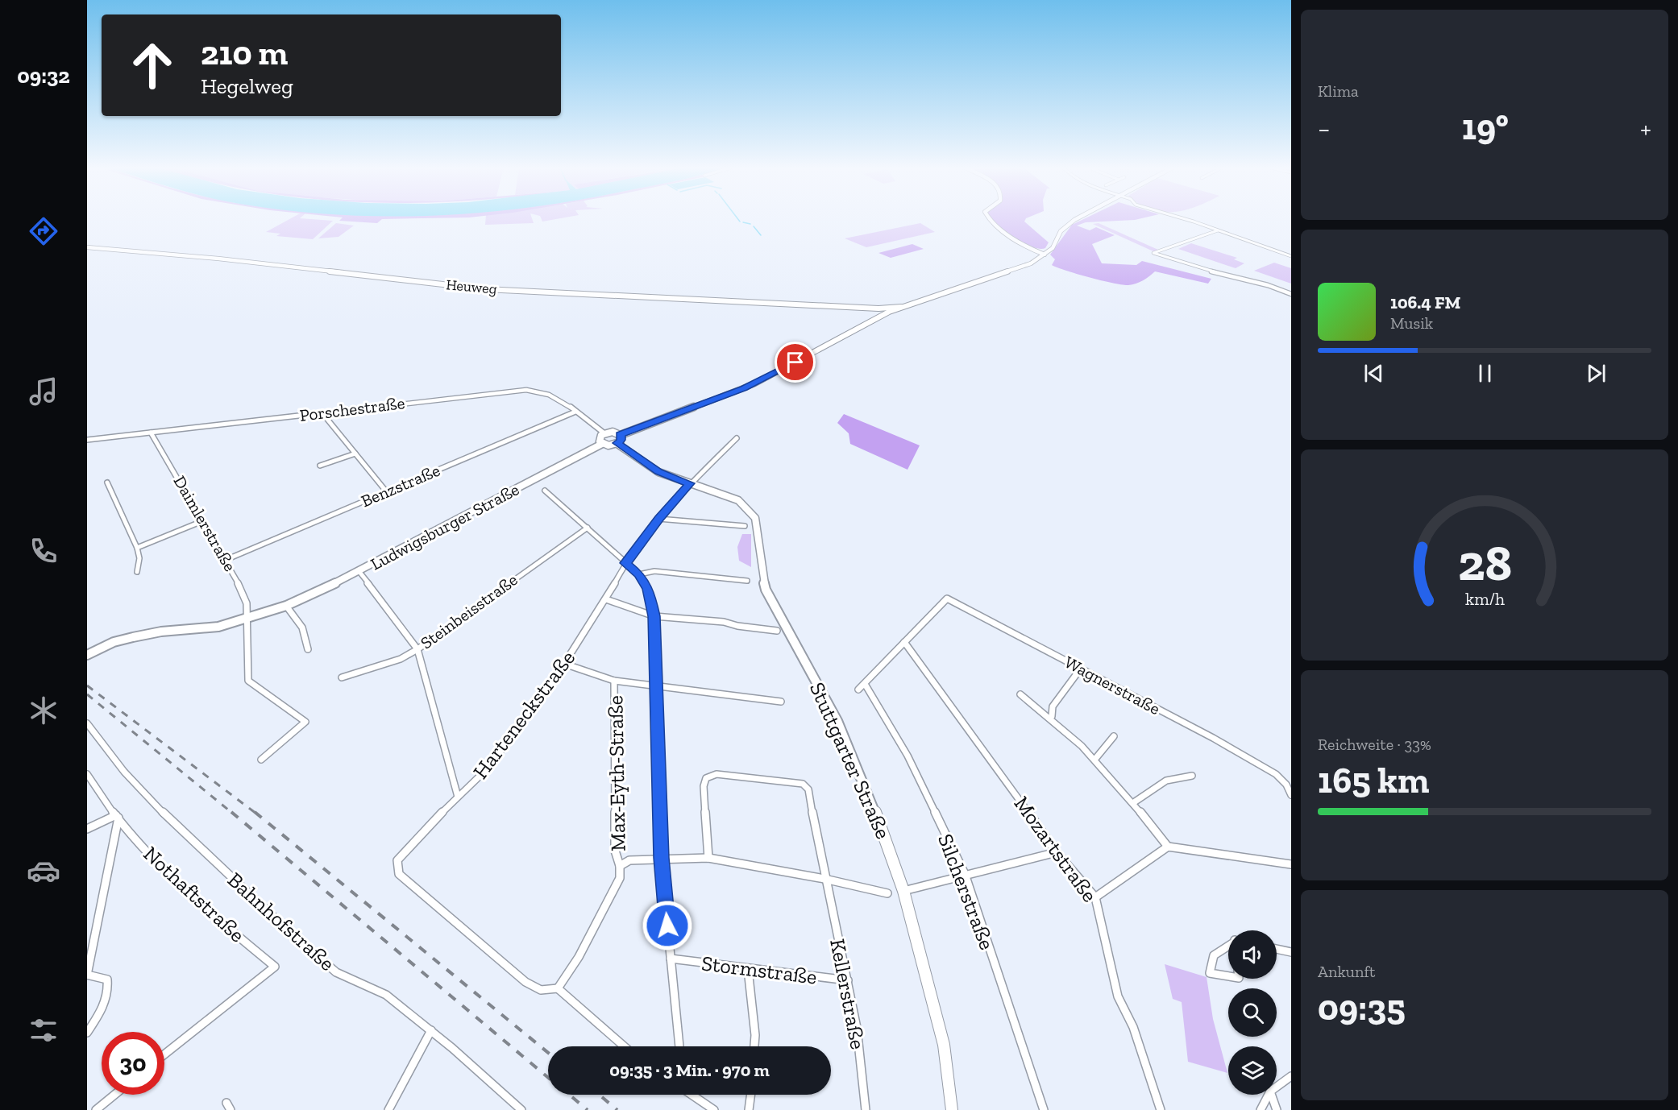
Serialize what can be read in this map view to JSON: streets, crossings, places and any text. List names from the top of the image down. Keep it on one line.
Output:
{"streets":{"street":["Heuweg","Porschestraße","Benzstraße","Daimlerstraße","Ludwigsburger Straße","Steinbeisstraße","Wagnerstraße","Harteneckstraße","Stuttgarter Straße","Max-Eyth-Straße","Mozartstraße","Silcherstraße","Nothaftstraße","Bahnhofstraße","Stormstraße","Kellerstraße"]},"crossings":[["Porschestraße","Benzstraße"],["Porschestraße","Daimlerstraße"],["Benzstraße","Daimlerstraße"],["Daimlerstraße","Ludwigsburger Straße"],["Wagnerstraße","Mozartstraße"],["Harteneckstraße","Stuttgarter Straße"],["Harteneckstraße","Max-Eyth-Straße"],["Max-Eyth-Straße","Kellerstraße"],["Stormstraße","Kellerstraße"]],"page":{"tabs":"09:32","tile":["Klima",["Reichweite · 33%","165 km"],["Ankunft","09:35"]],"turn":["210 m","Hegelweg"],"heat":["−","19°","+"],"song":["106.4 FM","Musik"],"limit":"30","trip":"09:35 · 3 Min. · 970 m","gauge":["28","km/h"]}}
